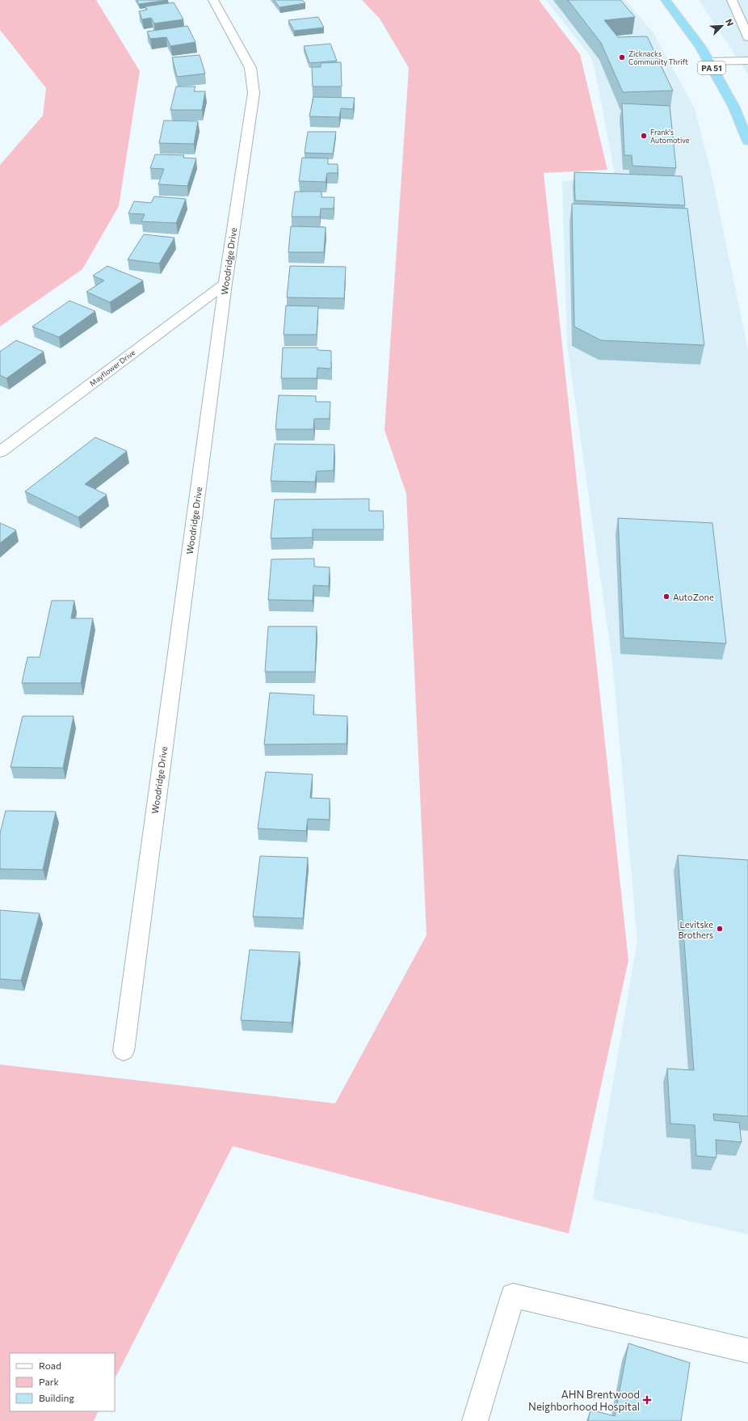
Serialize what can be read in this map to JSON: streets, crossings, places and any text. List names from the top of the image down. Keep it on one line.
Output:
{"streets":{"highway":["PA 51"],"street":["Woodridge Drive","Mayflower Drive"]},"crossings":[["Woodridge Drive","Mayflower Drive"]],"places":{"other":["Zicknacks Community Thrift","Frank's Automotive","AutoZone","Levitske Brothers"],"health":["AHN Brentwood Neighborhood Hospital"]},"legend":["Road","Park","Building"],"north":"top right"}
